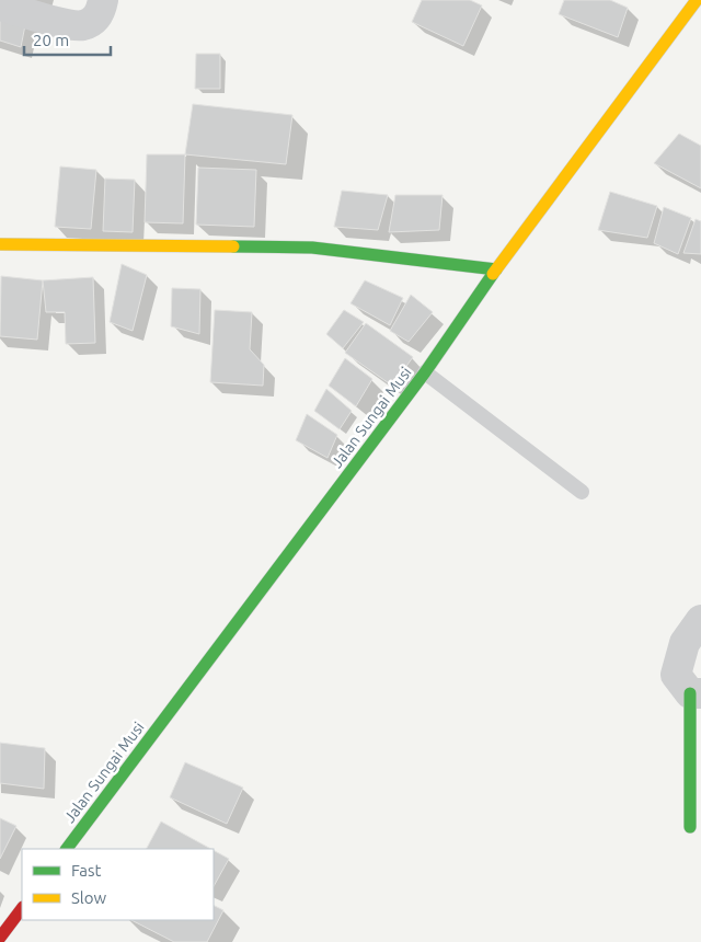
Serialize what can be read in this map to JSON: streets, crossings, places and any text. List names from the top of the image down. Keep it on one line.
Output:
{"streets":{"street":["Jalan Sungai Musi"]},"legend":["Fast","Slow"],"scale_bar":"20 m"}
